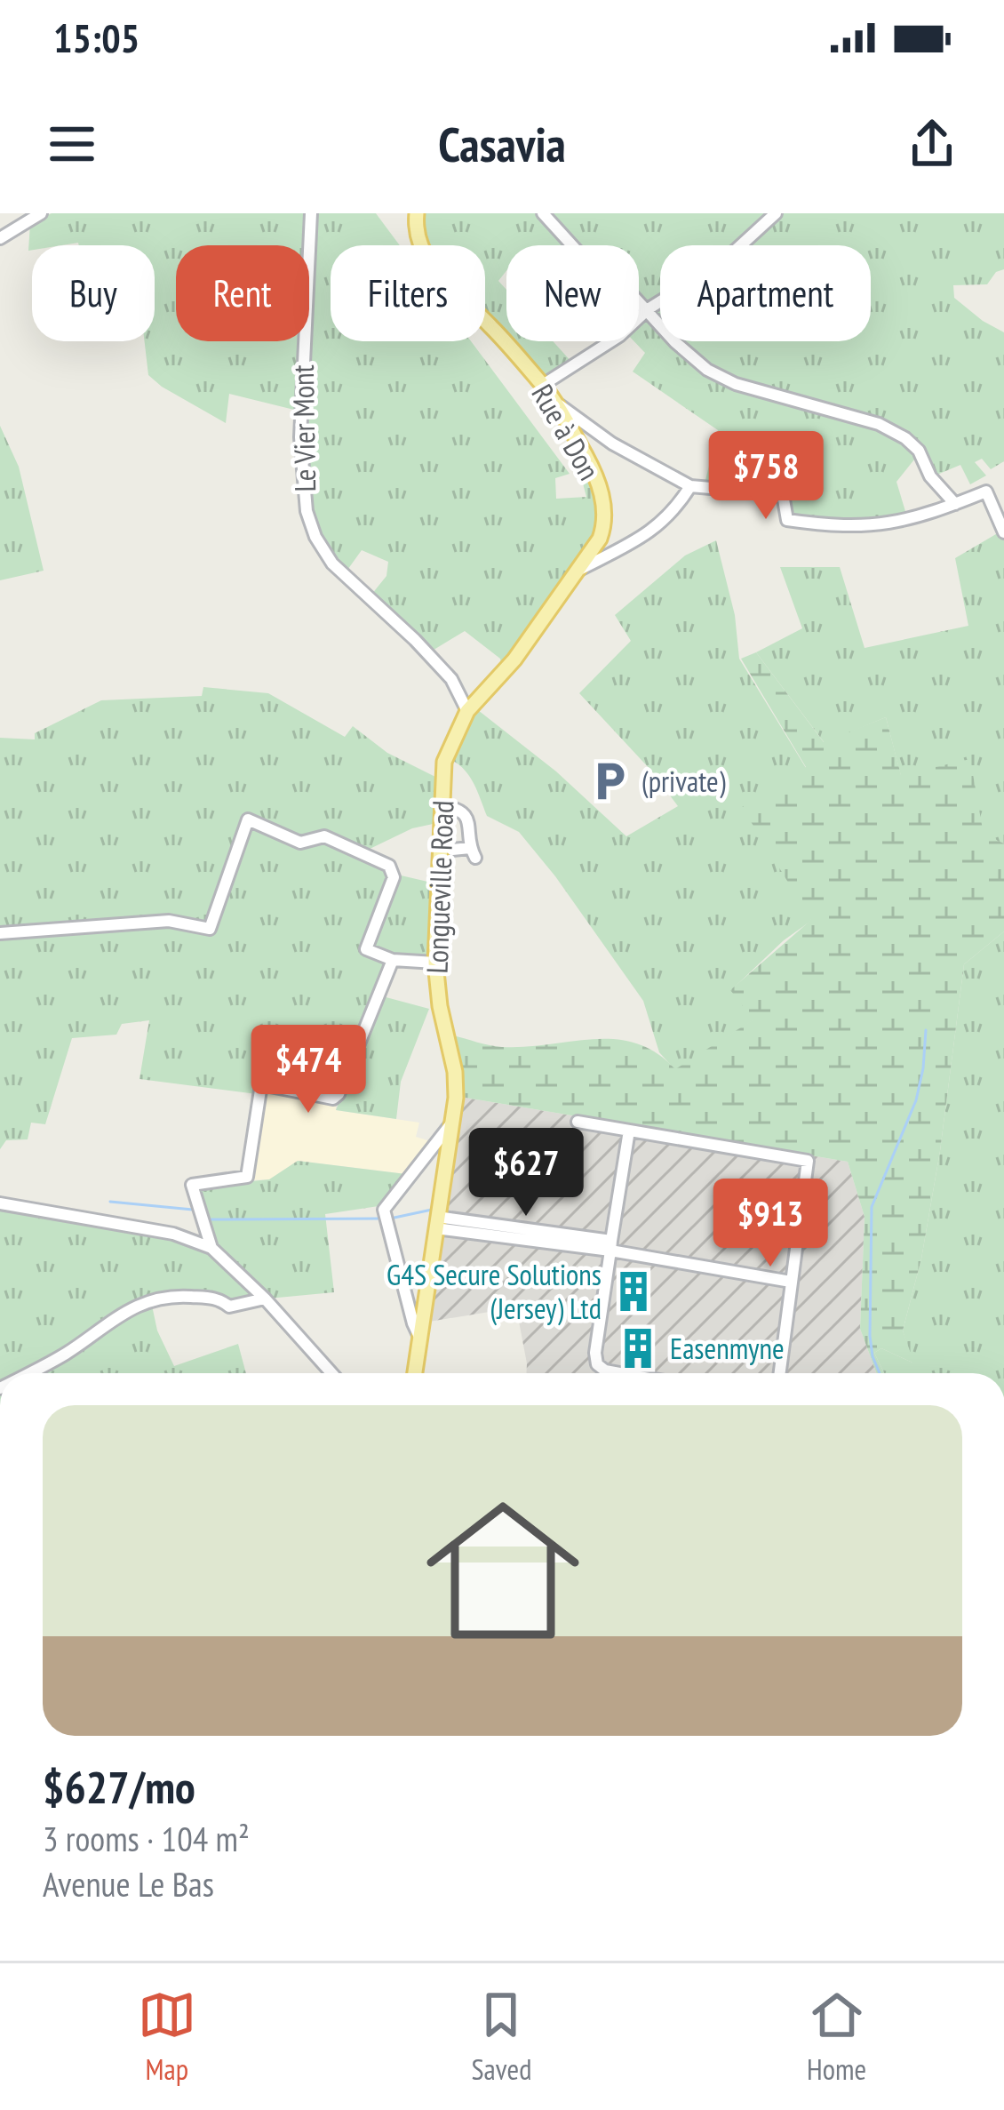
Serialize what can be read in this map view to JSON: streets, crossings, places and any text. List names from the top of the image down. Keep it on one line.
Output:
{"streets":{"main road":["Rue à Don","Longueville Road"],"street":["Le Vier Mont"]},"crossings":[["Le Vier Mont","Rue à Don"],["Le Vier Mont","Longueville Road"],["Rue à Don","Longueville Road"]],"places":{"parking":["(private)"],"building":["G4S Secure Solutions (Jersey) Ltd","Easenmyne"]},"page":{"status":"15:05","header":"Casavia","chip":["Buy","Rent","Filters","New","Apartment"],"price":["$758","$474","$627","$913"],"list":[{"name":"$627/mo","note":"3 rooms · 104 m² · Avenue Le Bas"}],"tabs":["Map","Saved","Home"]}}
